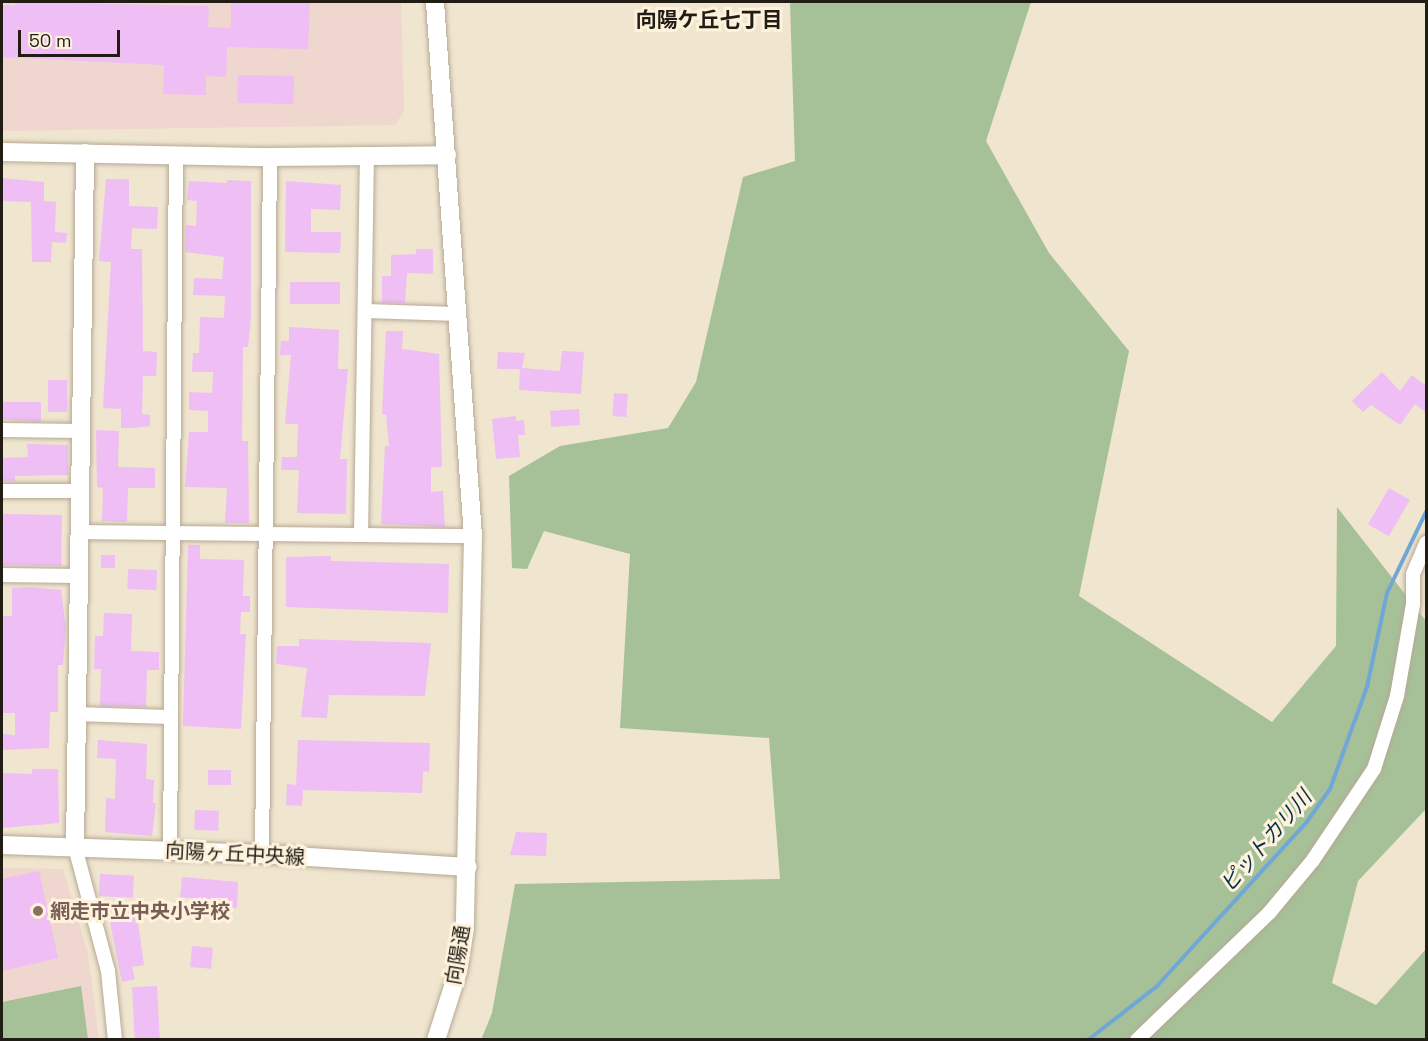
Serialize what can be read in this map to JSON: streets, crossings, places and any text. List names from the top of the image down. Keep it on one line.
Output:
{"streets":{"street":["向陽ヶ丘中央線","向陽通"]},"crossings":[["向陽ヶ丘中央線","向陽通"]],"districts":["向陽ケ丘七丁目"],"water":["ピットカリ川"],"places":["網走市立中央小学校"],"scale_bar":"50 m"}
